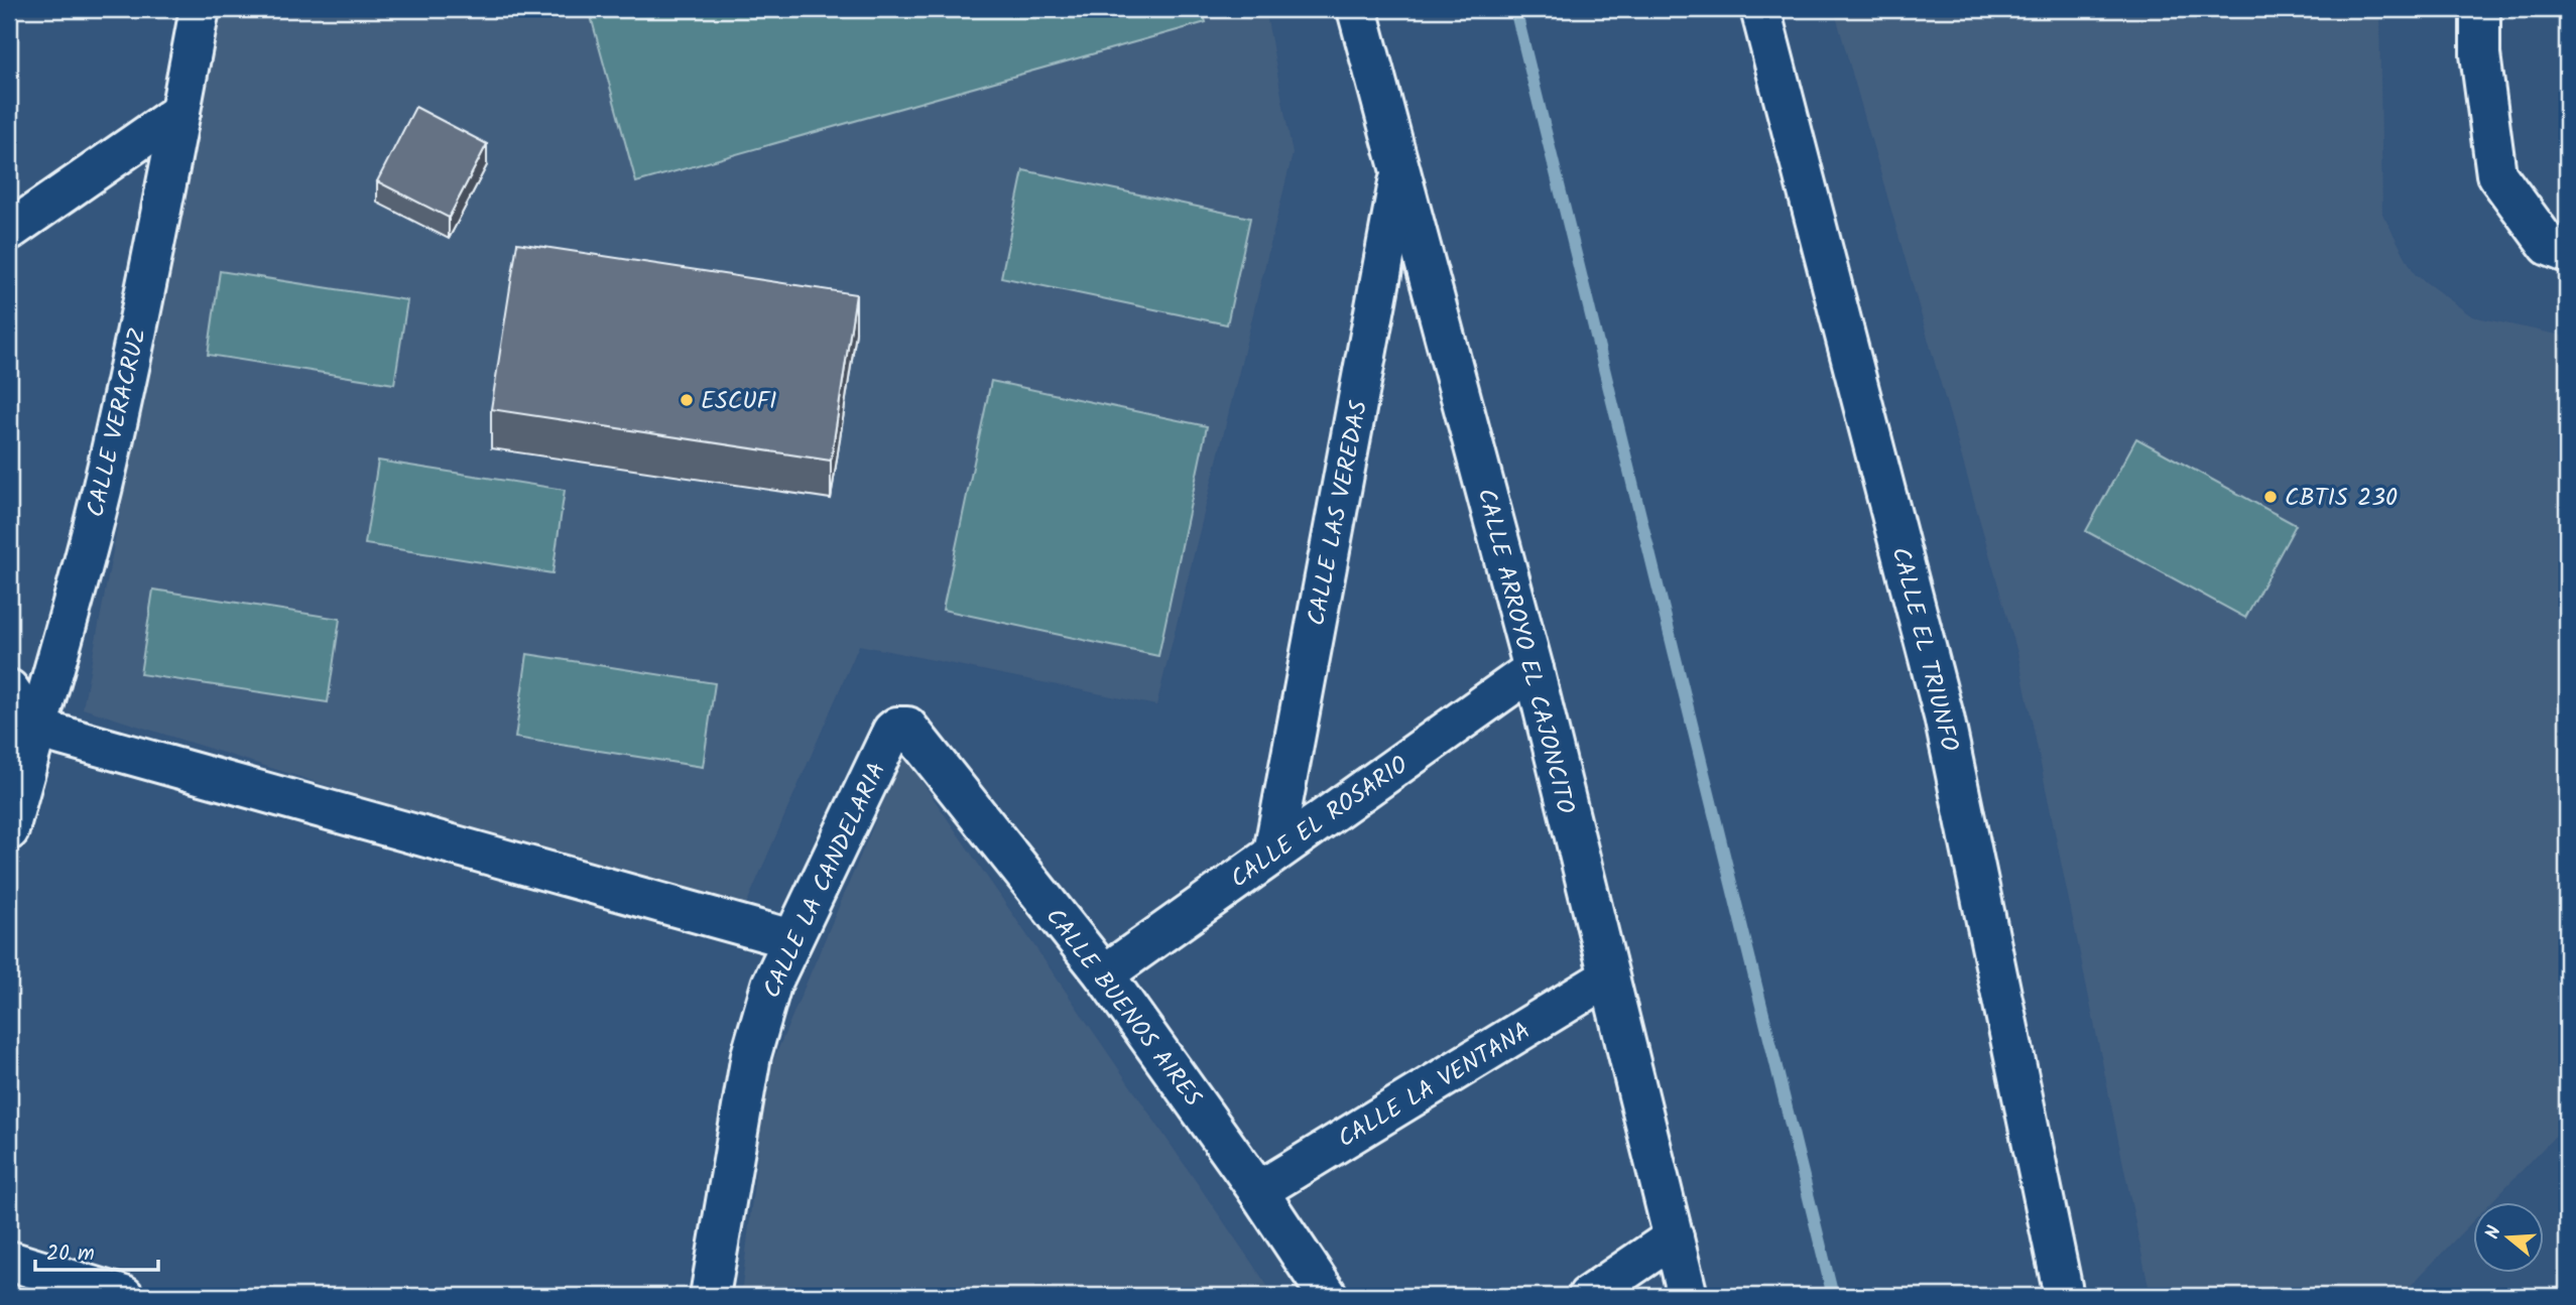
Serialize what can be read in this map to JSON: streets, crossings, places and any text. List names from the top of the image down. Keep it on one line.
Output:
{"streets":{"street":["CALLE VERACRUZ","CALLE LAS VEREDAS","CALLE EL TRIUNFO","CALLE ARROYO EL CAJONCITO","CALLE EL ROSARIO","CALLE LA CANDELARIA","CALLE BUENOS AIRES","CALLE LA VENTANA"]},"crossings":[["CALLE LAS VEREDAS","CALLE ARROYO EL CAJONCITO"],["CALLE LAS VEREDAS","CALLE EL ROSARIO"],["CALLE ARROYO EL CAJONCITO","CALLE EL ROSARIO"],["CALLE ARROYO EL CAJONCITO","CALLE LA VENTANA"],["CALLE EL ROSARIO","CALLE BUENOS AIRES"],["CALLE LA CANDELARIA","CALLE BUENOS AIRES"],["CALLE BUENOS AIRES","CALLE LA VENTANA"]],"places":["ESCUFI","CBTIS 230"],"scale_bar":"20 m","north":"left"}
